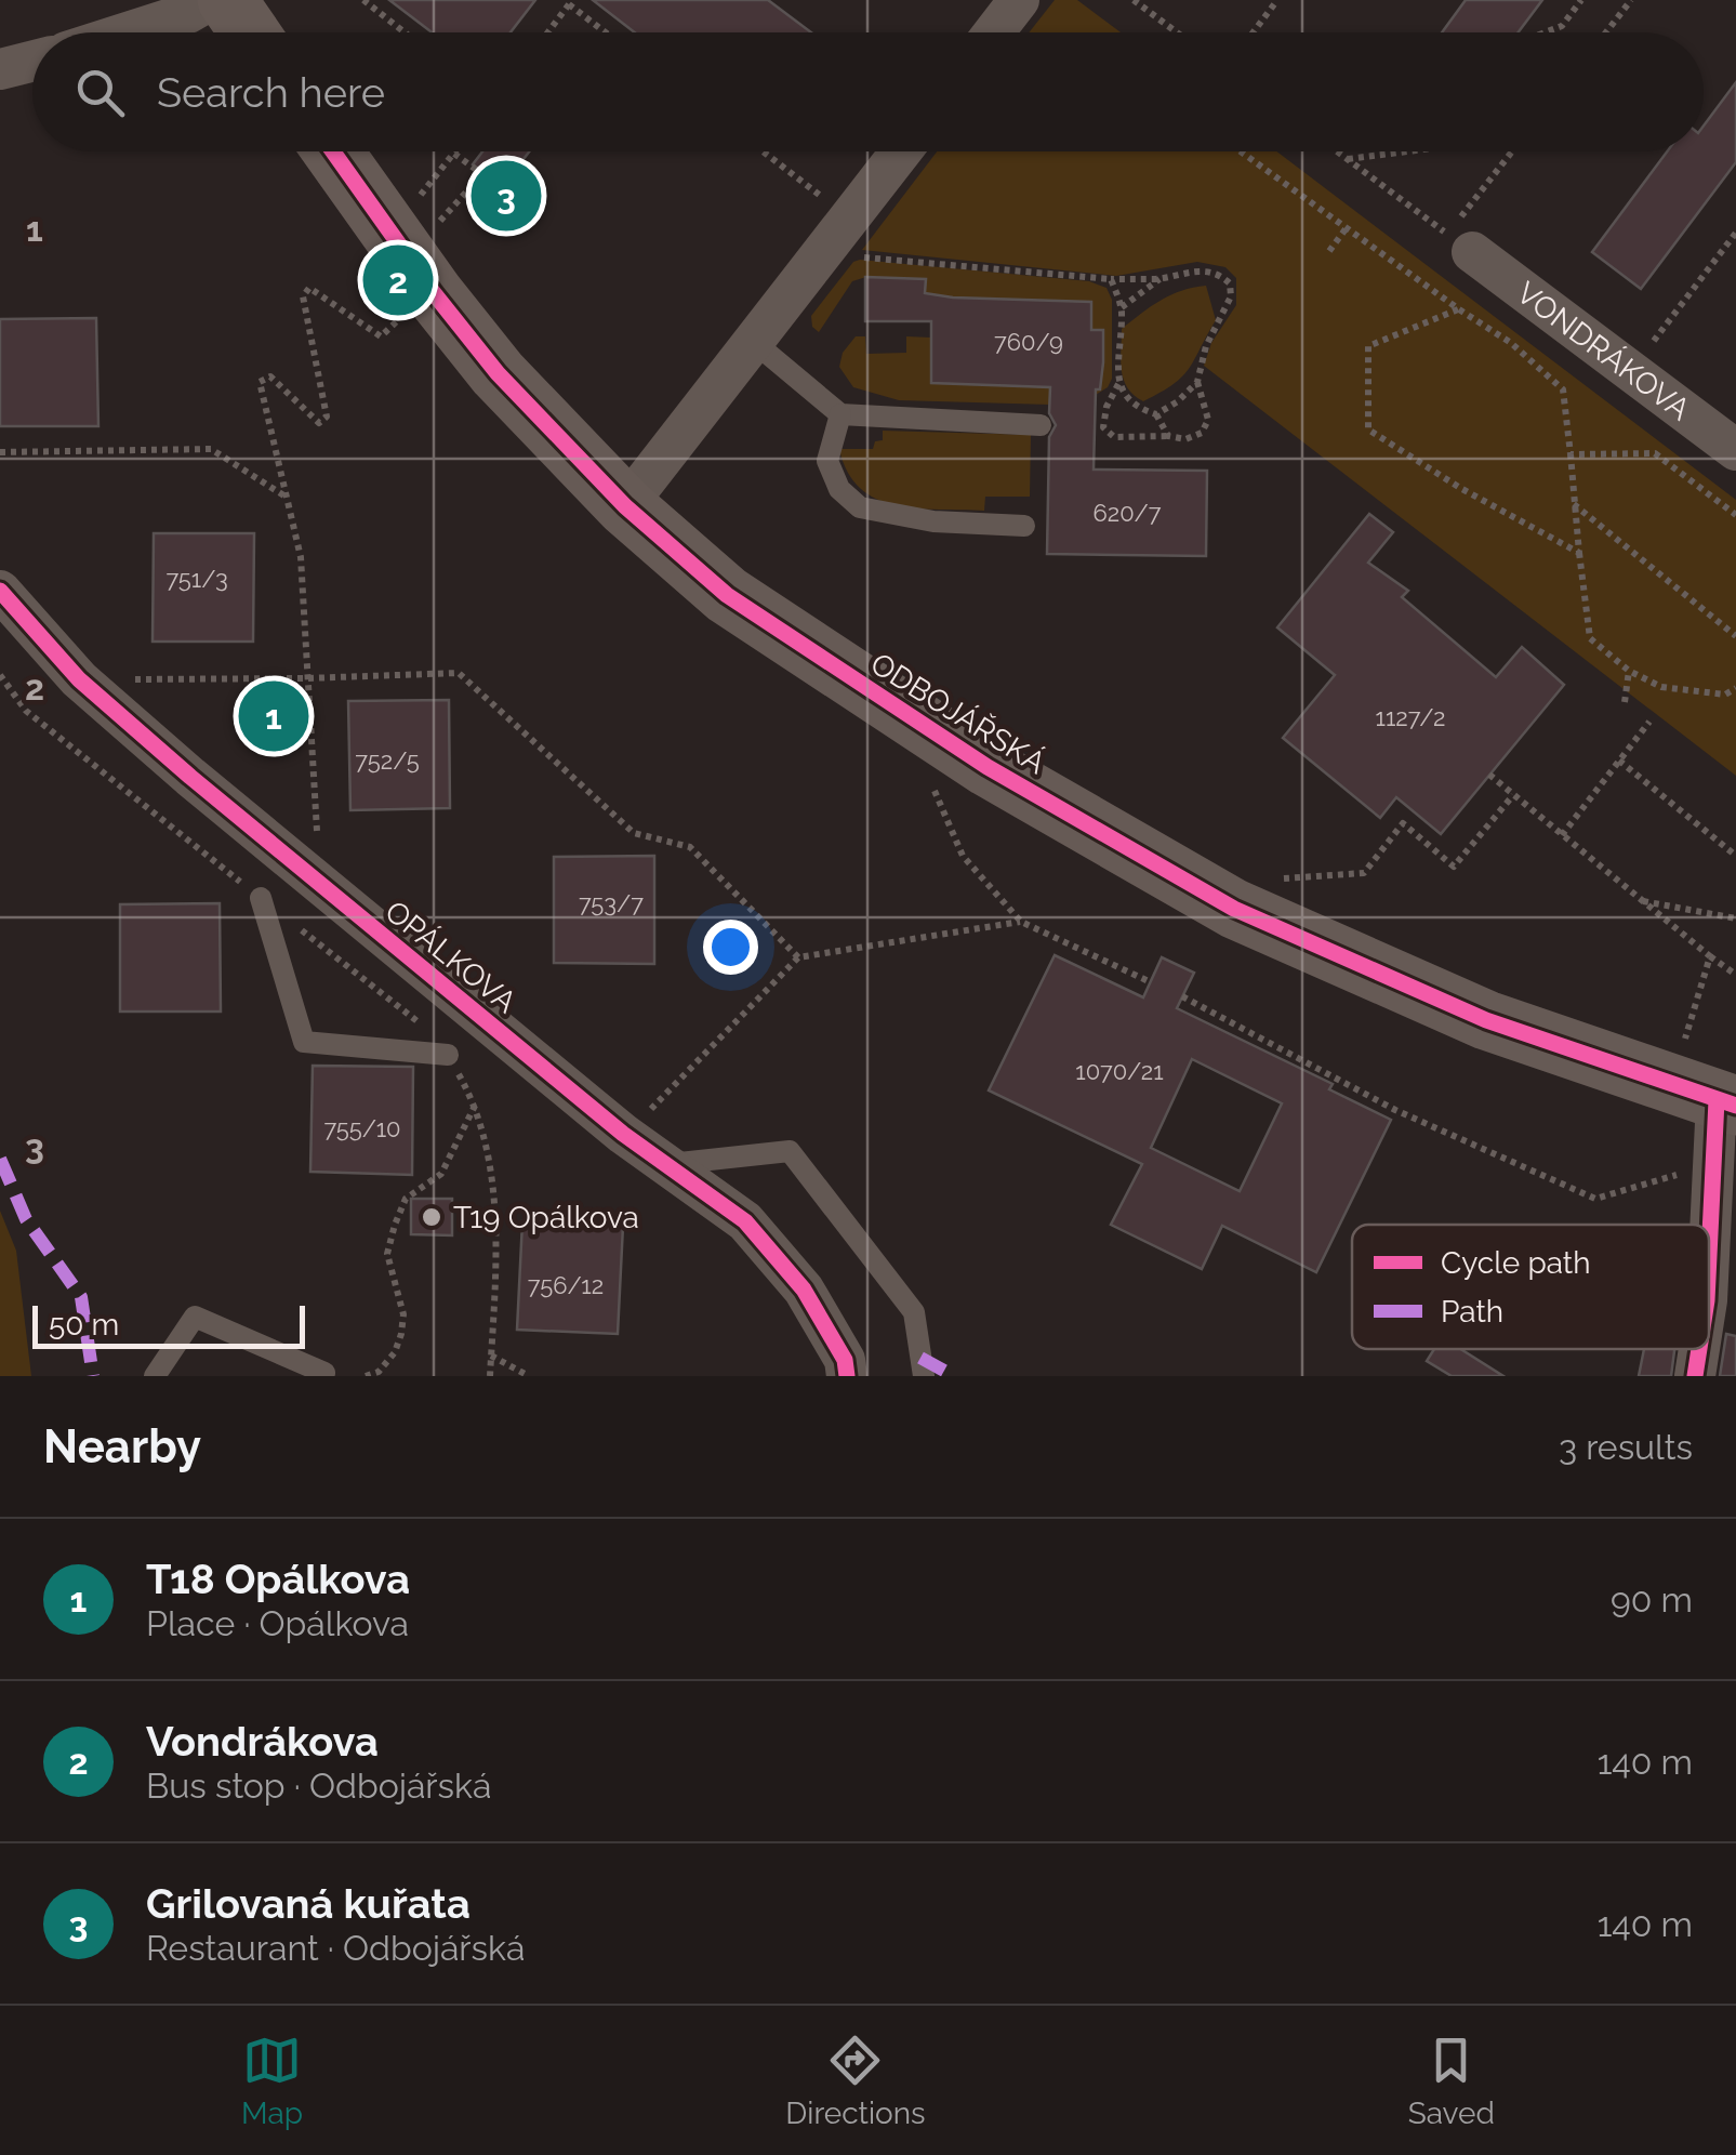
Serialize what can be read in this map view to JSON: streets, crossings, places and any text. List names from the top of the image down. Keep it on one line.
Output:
{"streets":{"street":["VONDRÁKOVA","ODBOJÁŘSKÁ","OPÁLKOVA"]},"places":["T19 Opálkova"],"house_numbers":["760/9","620/7","751/3","1127/2","752/5","753/7","1070/21","755/10","756/12"],"legend":["Cycle path","Path"],"scale_bar":"50 m","page":{"search":"Search here","pins":["3","2","1"],"scale":"50 m","heading":["Nearby","3 results"],"list":[{"mark":"1","name":"T18 Opálkova","note":"Place · Opálkova","value":"90 m"},{"mark":"2","name":"Vondrákova","note":"Bus stop · Odbojářská","value":"140 m"},{"mark":"3","name":"Grilovaná kuřata","note":"Restaurant · Odbojářská","value":"140 m"}],"nav":["Map","Directions","Saved"]},"grid":{"rows":["1","2","3"]}}
